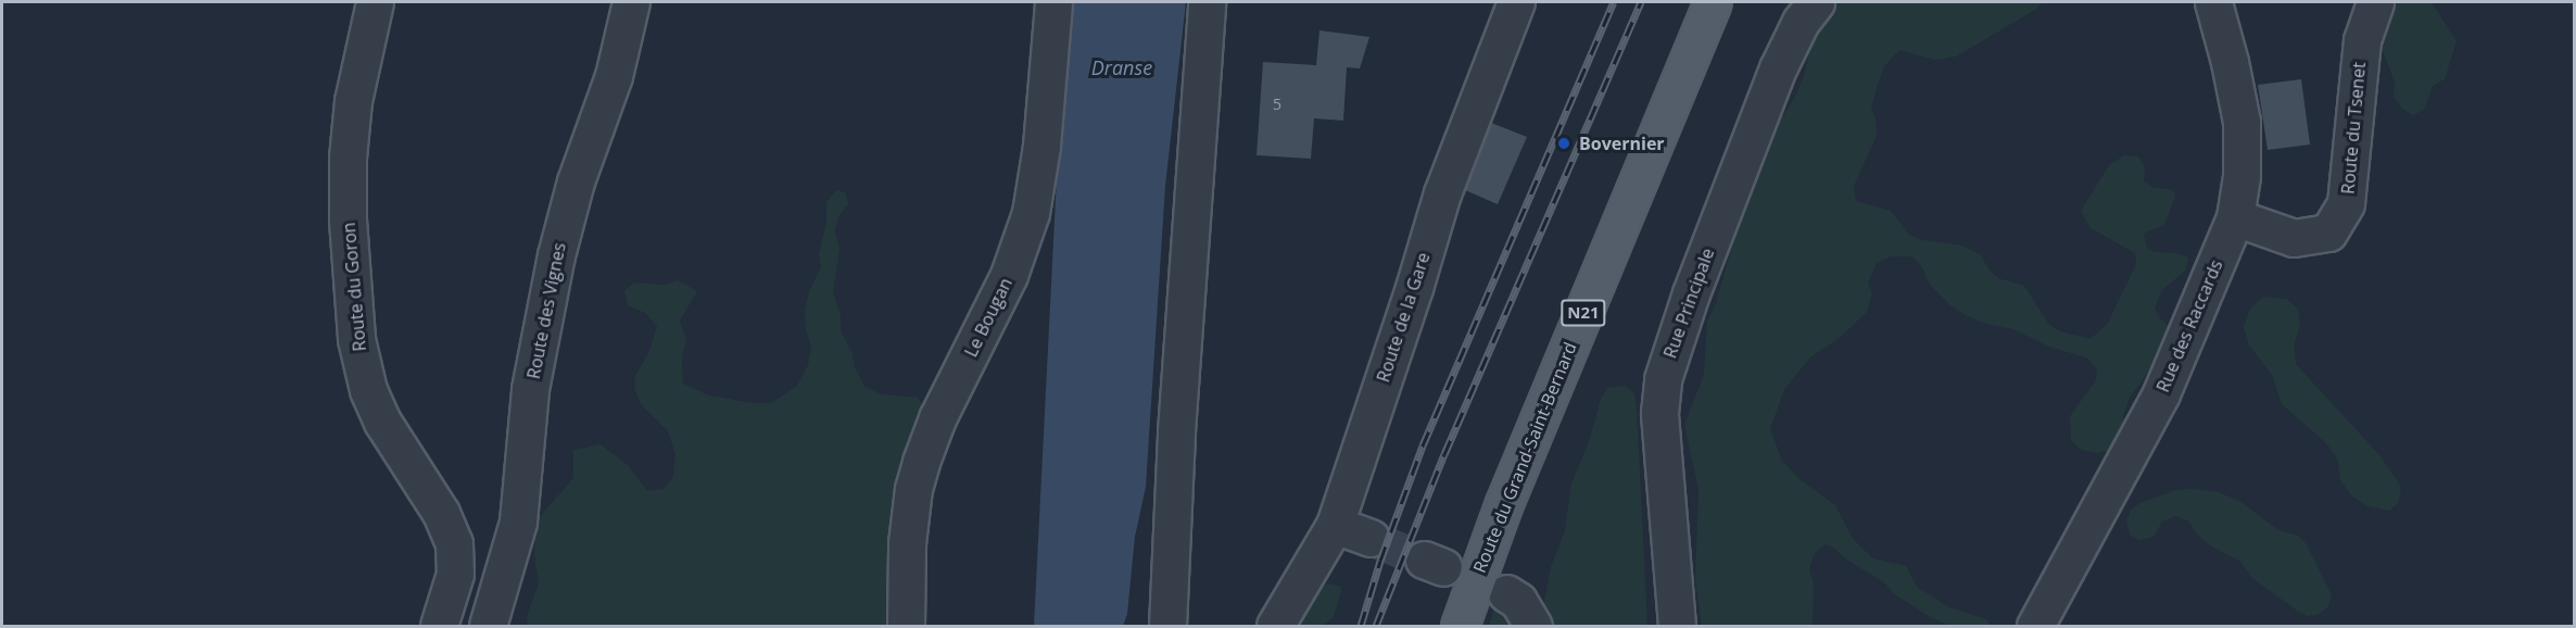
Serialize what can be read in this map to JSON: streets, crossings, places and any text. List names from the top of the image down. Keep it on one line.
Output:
{"streets":{"main road":["N21","Route du Grand-Saint-Bernard"],"street":["Route du Tsenet","Route du Goron","Rue Principale","Route des Vignes","Le Bougan","Route de la Gare","Rue des Raccards"]},"crossings":[["Route du Tsenet","Rue des Raccards"]],"water":["Dranse"],"places":["Bovernier"],"house_numbers":["5"]}
